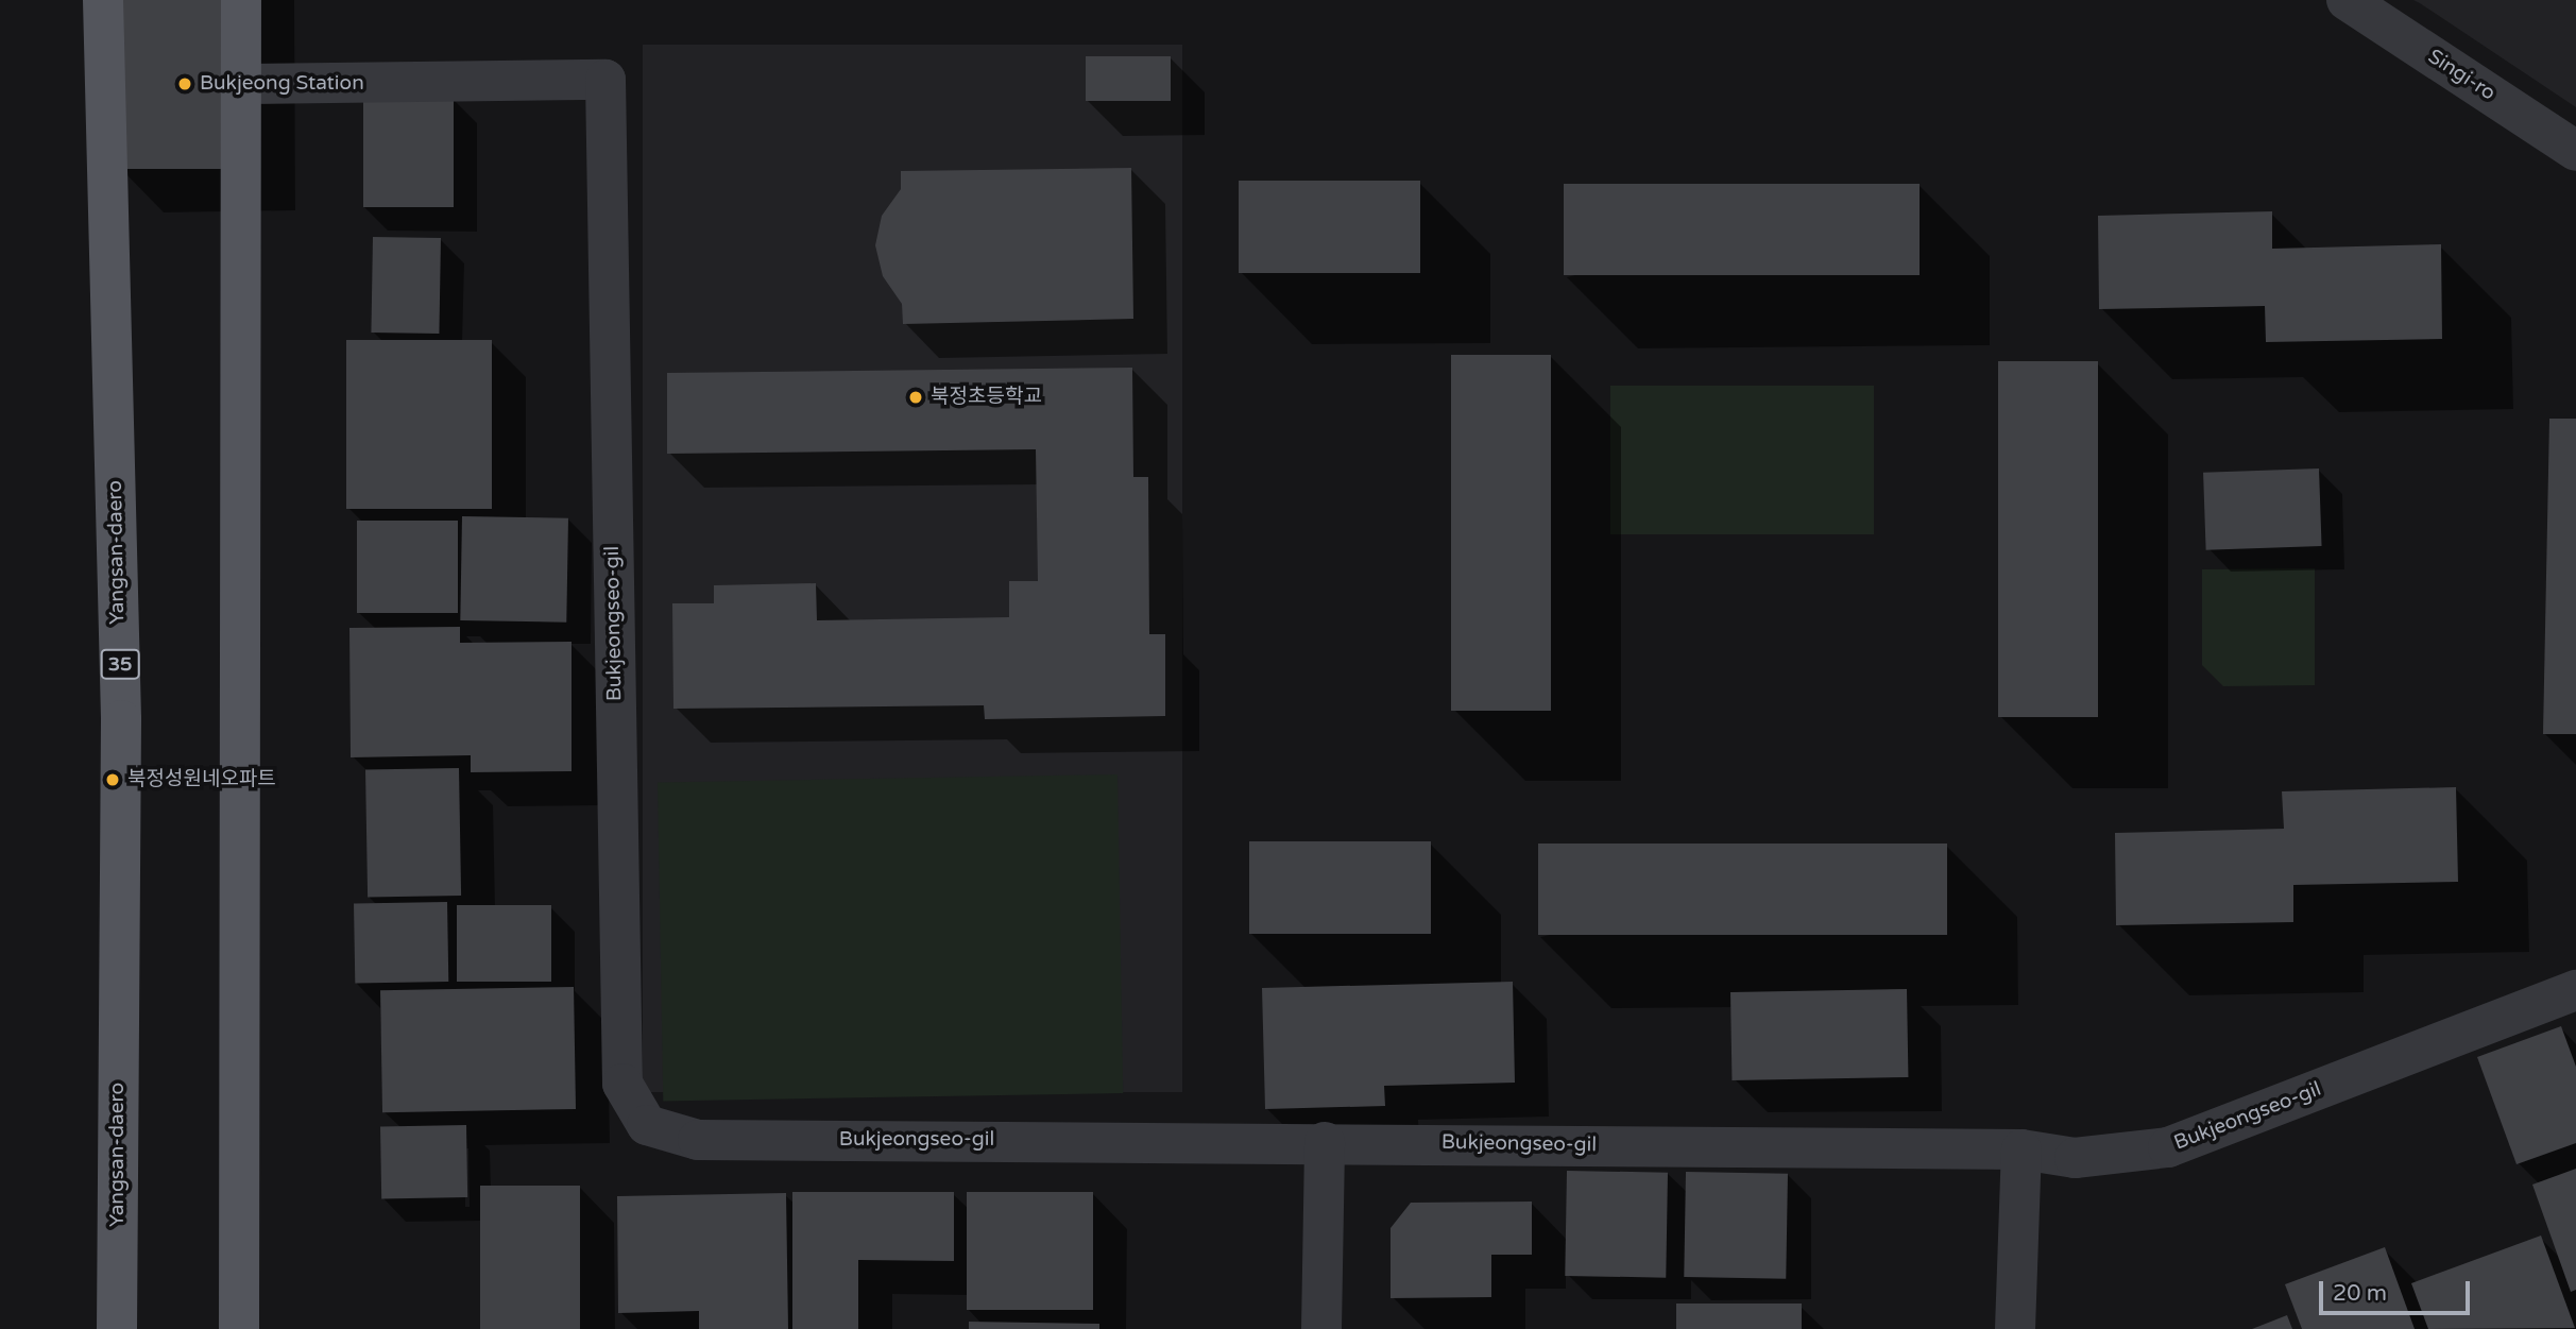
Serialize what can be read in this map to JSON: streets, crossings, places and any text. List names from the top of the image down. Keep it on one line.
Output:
{"streets":{"main road":["Yangsan-daero","35"],"street":["Singi-ro","Bukjeongseo-gil"]},"places":["Bukjeong Station","북정초등학교","북정성원네오파트"],"scale_bar":"20 m"}
